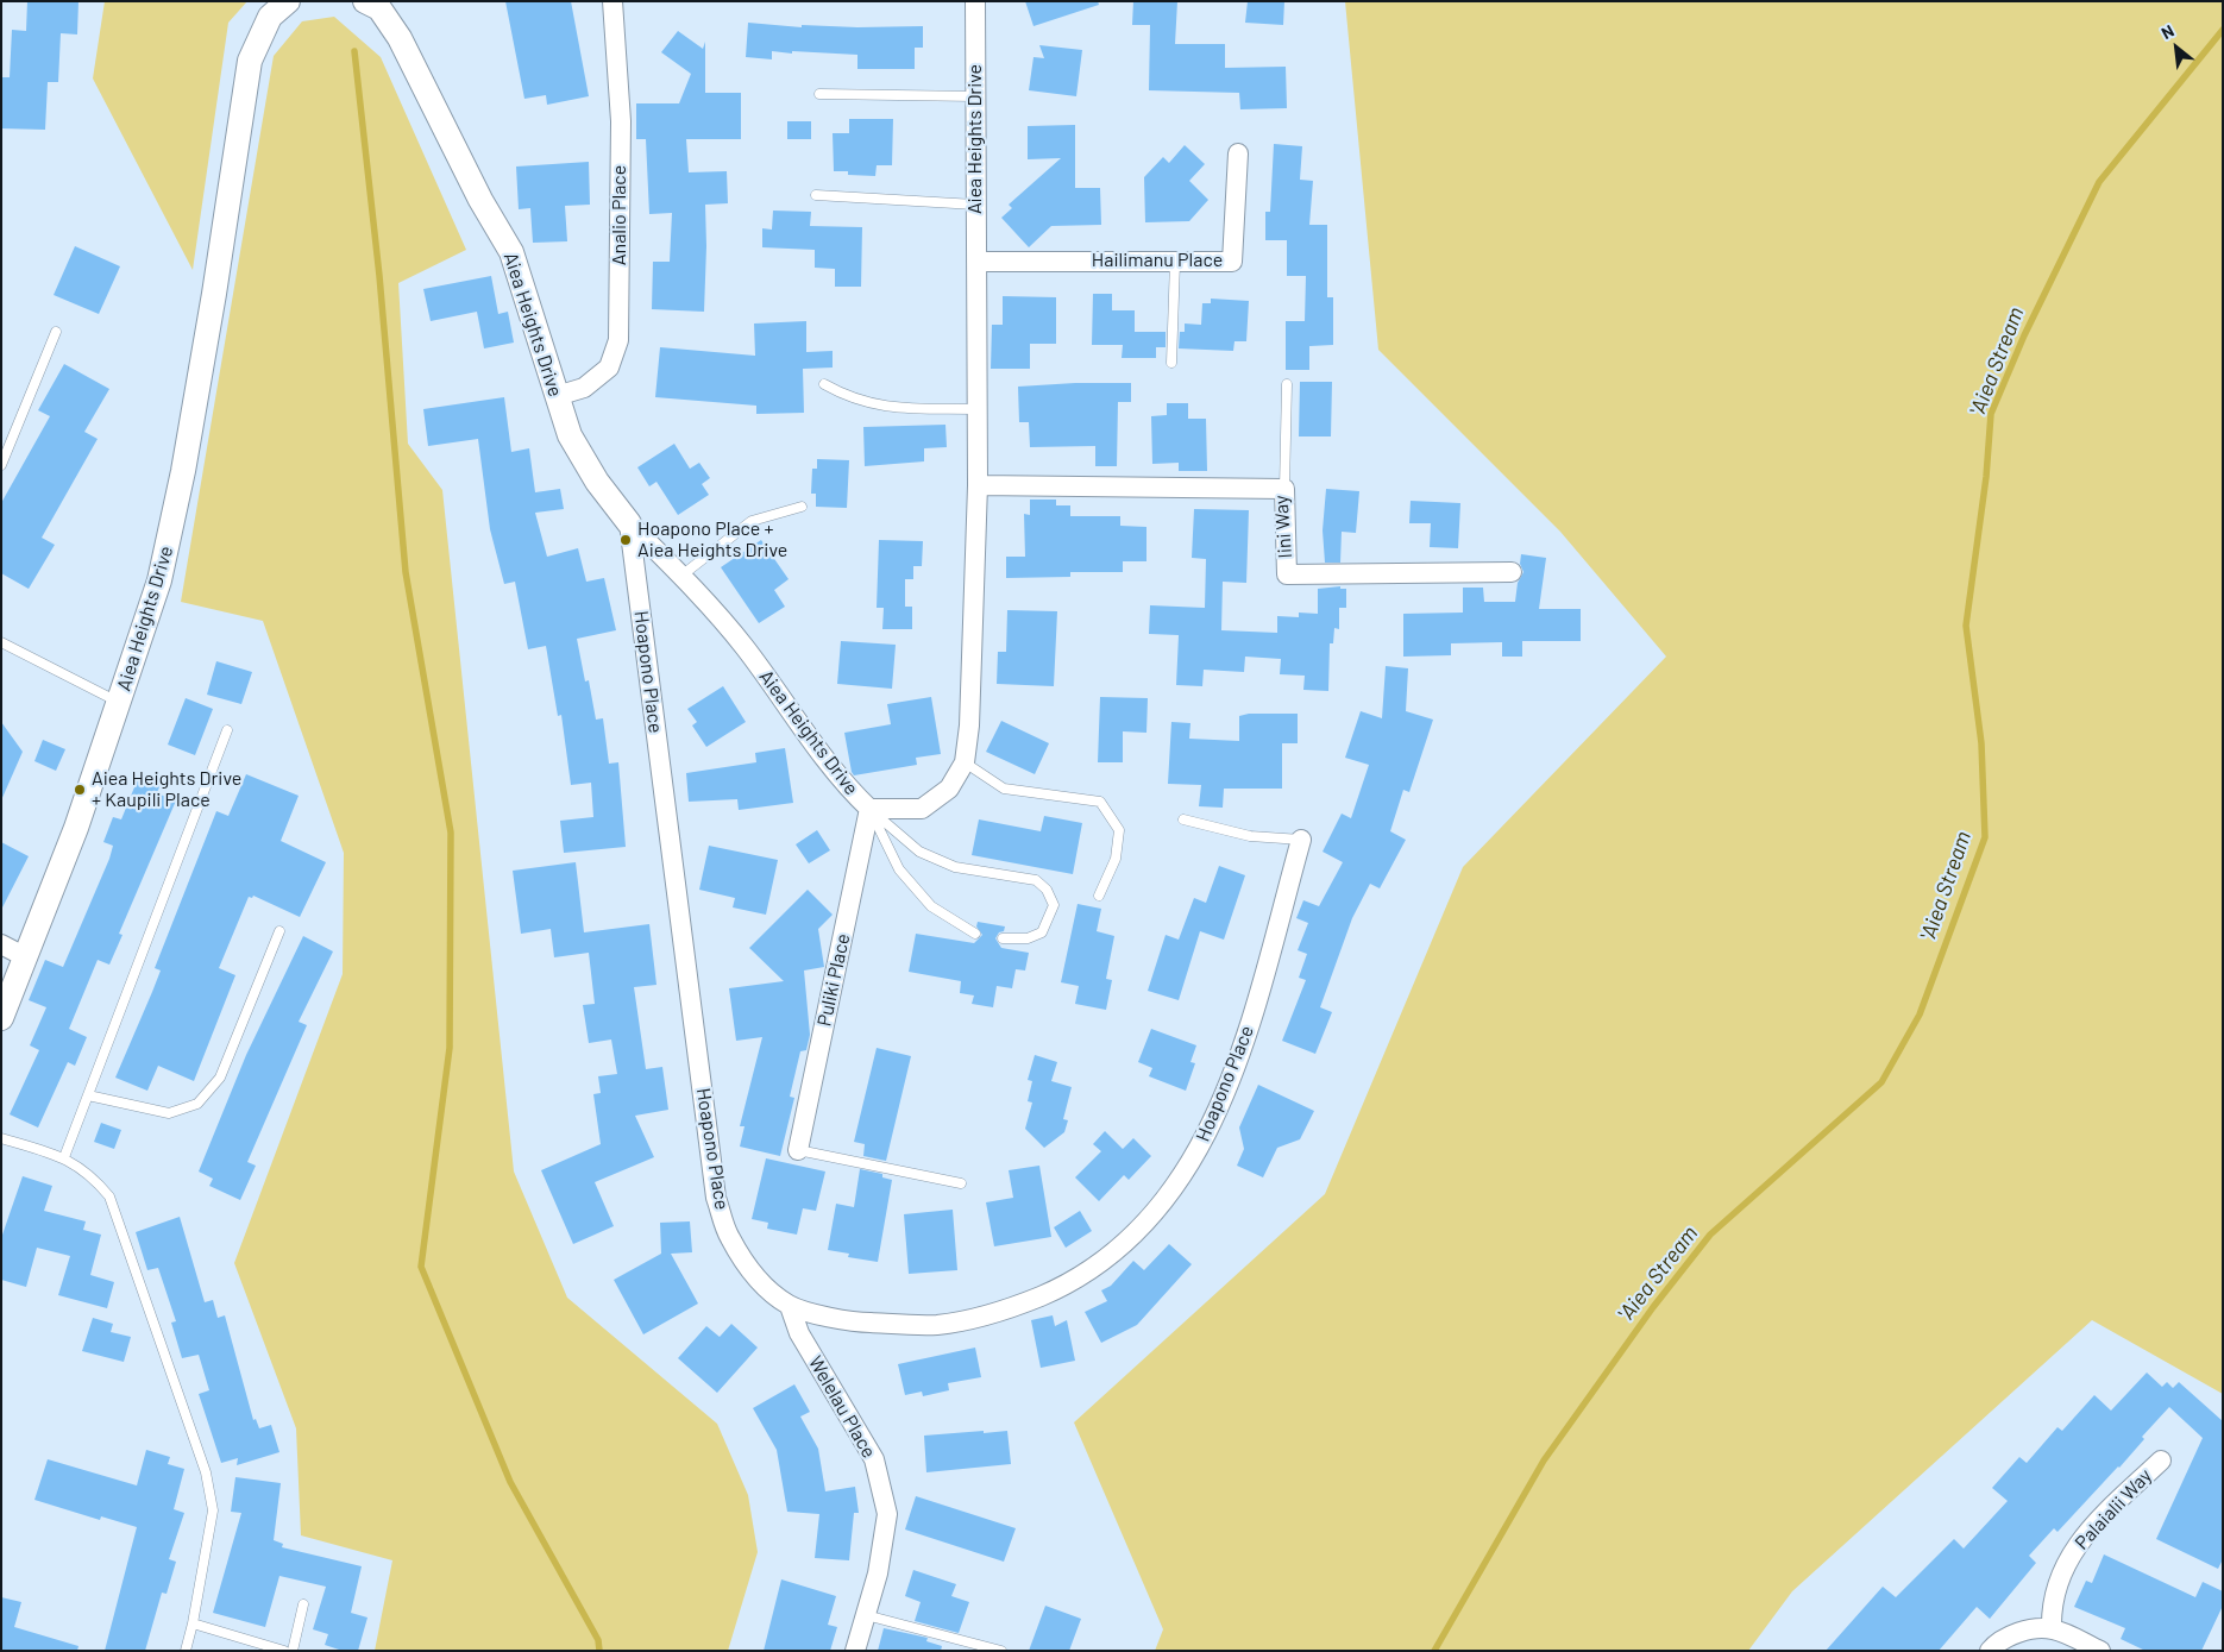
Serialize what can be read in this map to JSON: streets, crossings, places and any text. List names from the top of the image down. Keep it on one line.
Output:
{"streets":{"street":["Aiea Heights Drive","Analio Place","Hailimanu Place","Iini Way","Hoapono Place","Puliki Place","Welelau Place","Palaialii Way"]},"crossings":[["Aiea Heights Drive","Analio Place"],["Aiea Heights Drive","Hailimanu Place"],["Aiea Heights Drive","Iini Way"],["Aiea Heights Drive","Hoapono Place"],["Aiea Heights Drive","Puliki Place"],["Hoapono Place","Welelau Place"]],"water":["ʻAiea Stream"],"places":["Hoapono Place + Aiea Heights Drive","Aiea Heights Drive + Kaupili Place"],"north":"top left"}
